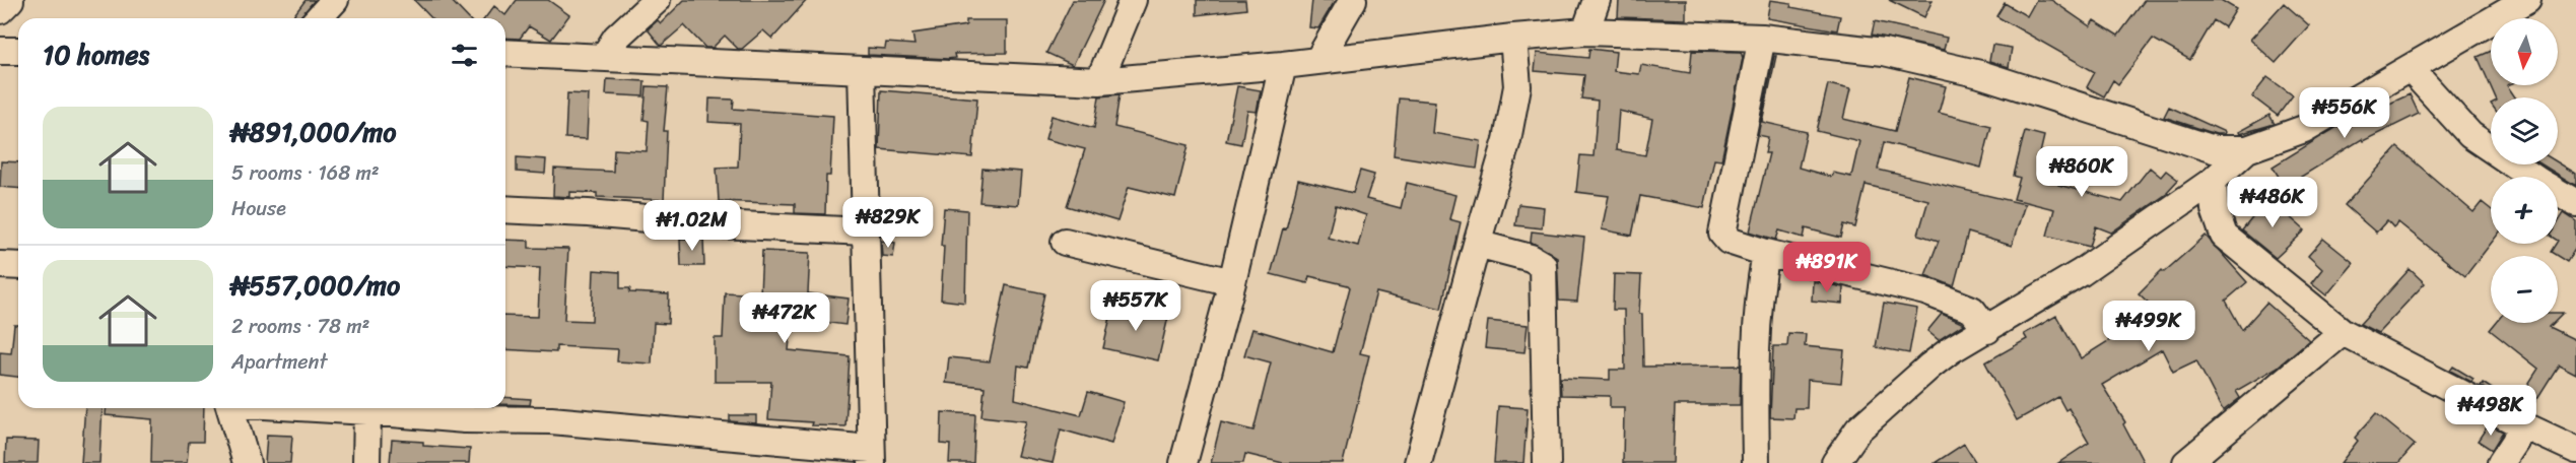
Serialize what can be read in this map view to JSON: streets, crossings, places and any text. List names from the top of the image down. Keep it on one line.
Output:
{"north":"bottom","page":{"map_buttons":["+","−"],"heading":"10 homes","price":["₦556K","₦860K","₦486K","₦829K","₦1.02M","₦891K","₦557K","₦472K","₦499K","₦498K"],"list":[{"name":"₦891,000/mo","note":"5 rooms · 168 m² · House"},{"name":"₦557,000/mo","note":"2 rooms · 78 m² · Apartment"}]}}
